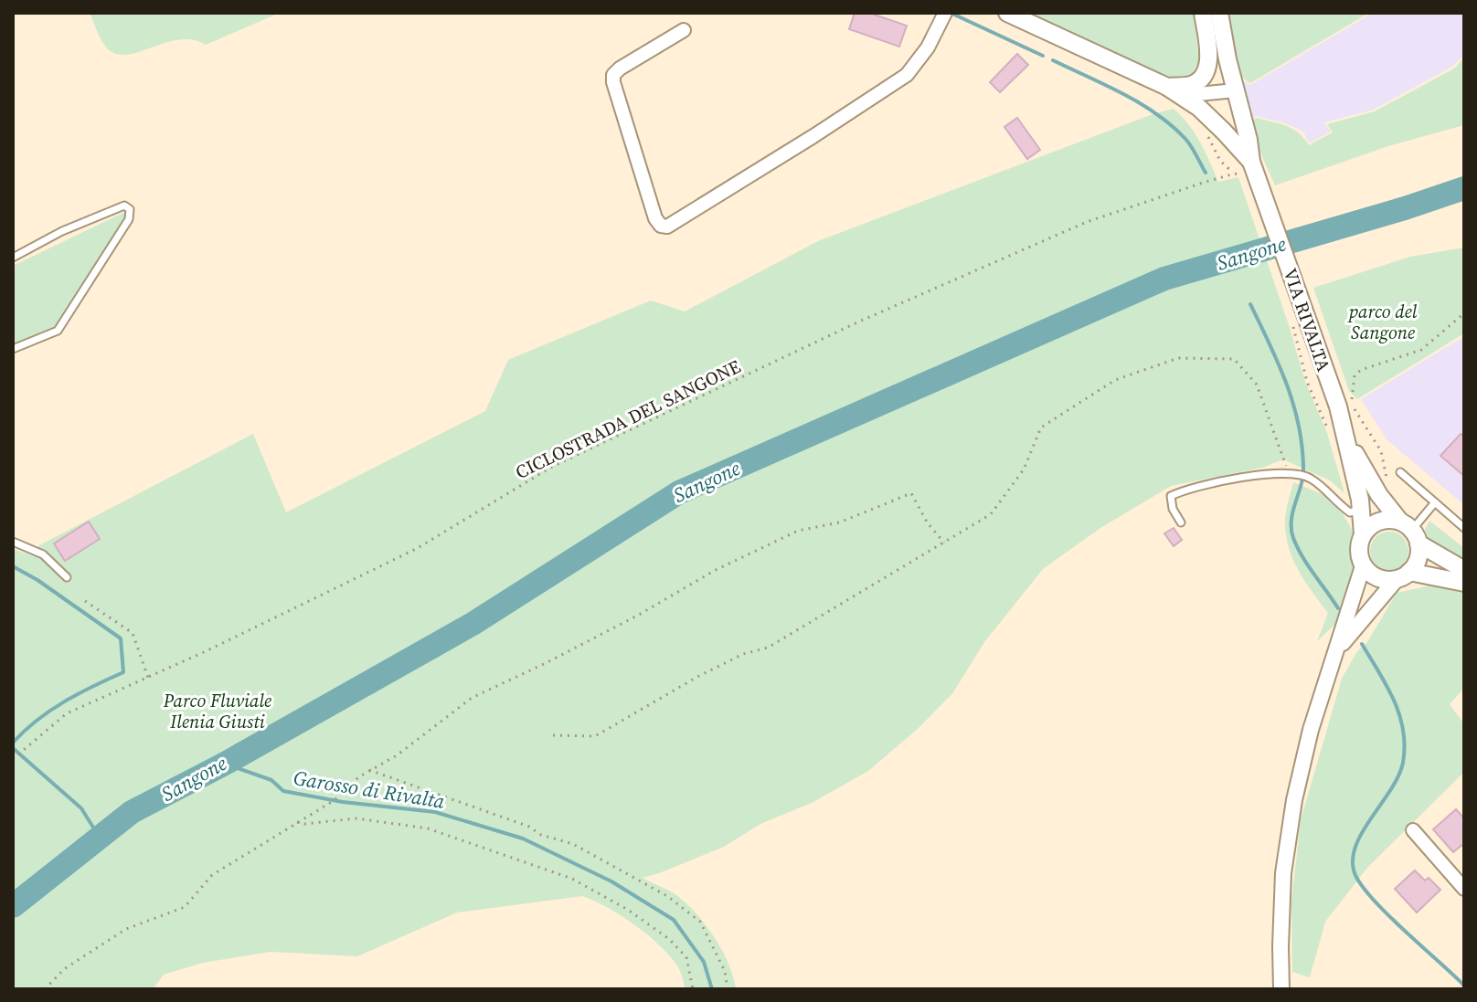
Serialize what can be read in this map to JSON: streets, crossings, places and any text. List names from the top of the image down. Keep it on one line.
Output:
{"streets":{"main road":["VIA RIVALTA"],"path":["CICLOSTRADA DEL SANGONE"]},"crossings":[["VIA RIVALTA","CICLOSTRADA DEL SANGONE"]],"water":["Sangone","Garosso di Rivalta"],"parks":["parco del Sangone","Parco Fluviale Ilenia Giusti"]}
